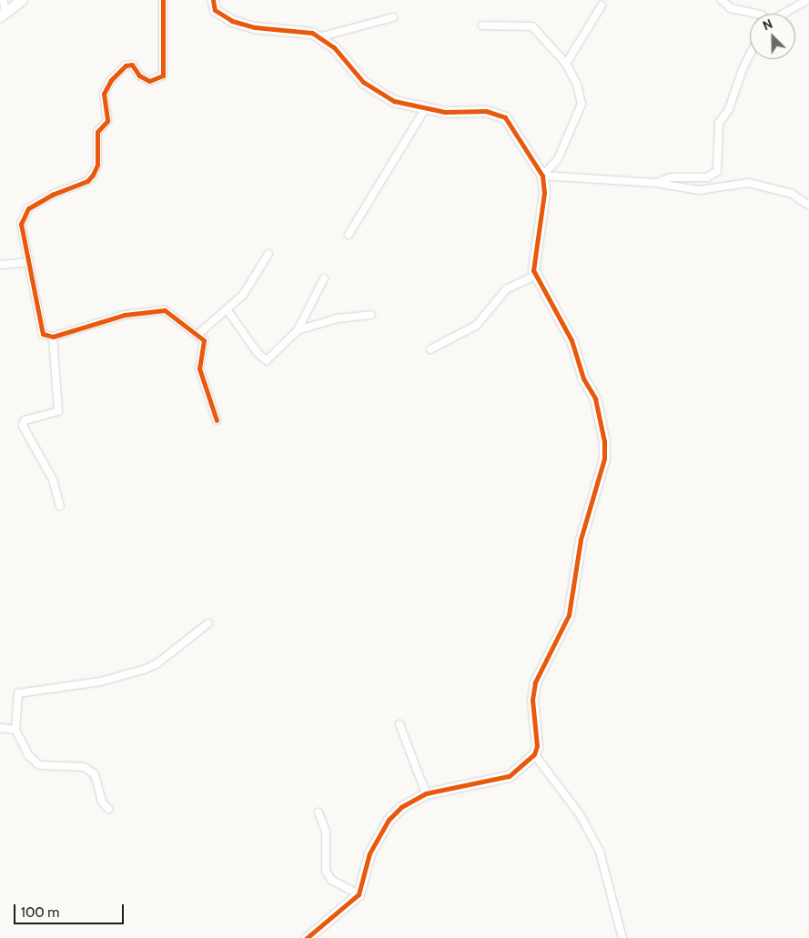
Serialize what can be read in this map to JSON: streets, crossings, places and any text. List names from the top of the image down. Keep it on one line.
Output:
{"scale_bar":"100 m","north":"top left"}
